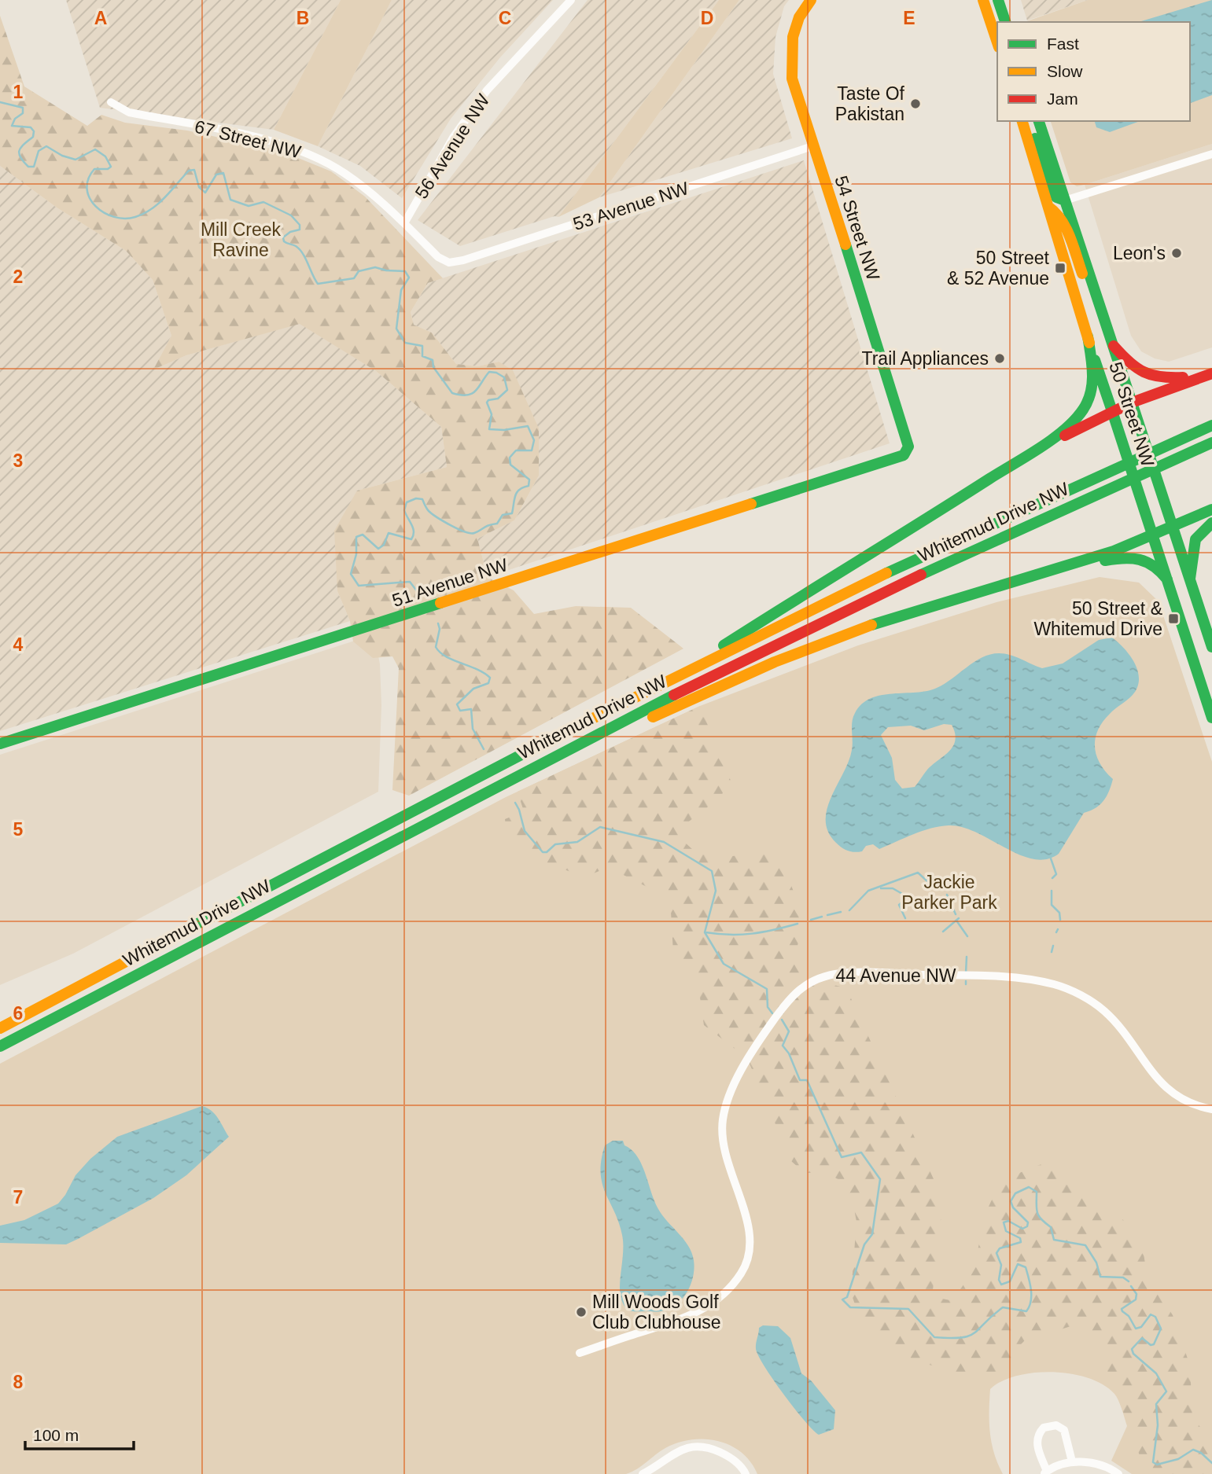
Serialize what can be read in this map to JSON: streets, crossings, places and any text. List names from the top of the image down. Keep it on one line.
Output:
{"streets":{"main road":["54 Street NW","50 Street NW","Whitemud Drive NW","51 Avenue NW"],"street":["67 Street NW","56 Avenue NW","53 Avenue NW","44 Avenue NW"]},"crossings":[["67 Street NW","56 Avenue NW"],["67 Street NW","53 Avenue NW"],["53 Avenue NW","54 Street NW"],["54 Street NW","51 Avenue NW"]],"parks":["Mill Creek Ravine","Jackie Parker Park"],"places":{"other":["Taste Of Pakistan","Leon's","Trail Appliances","Mill Woods Golf Club Clubhouse"],"transit":["50 Street & 52 Avenue","50 Street & Whitemud Drive"]},"legend":["Fast","Slow","Jam"],"scale_bar":"100 m","grid":{"columns":["A","B","C","D","E"],"rows":["1","2","3","4","5","6","7","8"]}}
